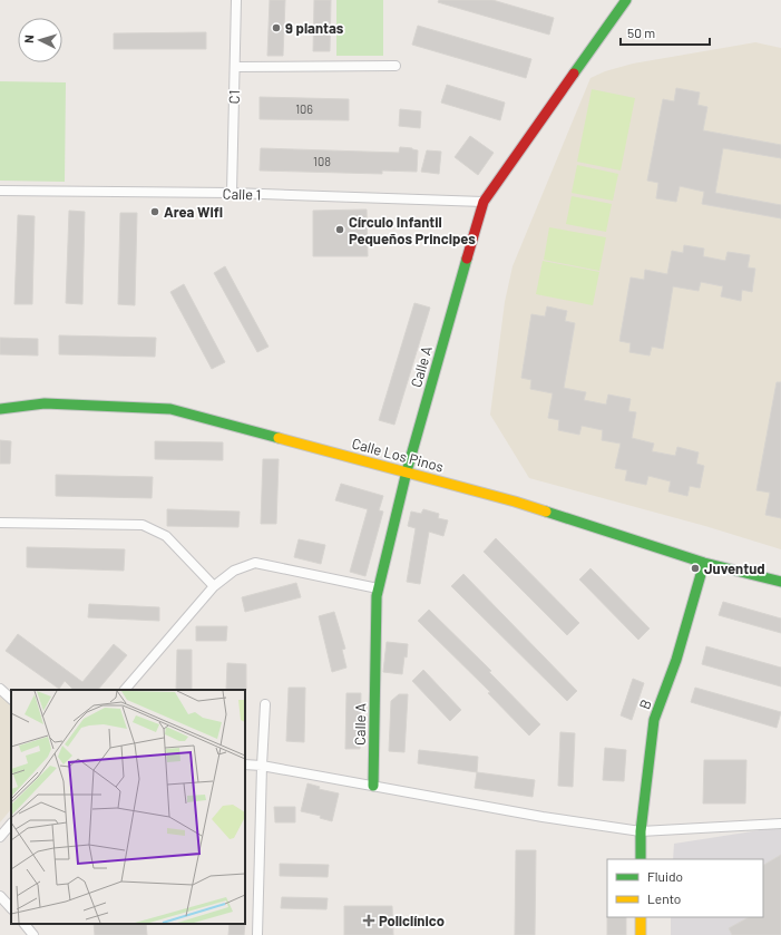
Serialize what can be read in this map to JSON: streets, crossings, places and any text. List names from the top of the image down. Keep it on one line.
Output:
{"streets":{"street":["C1","Calle 1","Calle A","Calle Los Pinos","B"]},"crossings":[["C1","Calle 1"],["Calle 1","Calle A"],["Calle A","Calle Los Pinos"],["Calle Los Pinos","B"]],"places":{"other":["9 plantas","Area Wifi","Círculo Infantil Pequeños Principes","Juventud"],"health":["Policlínico"]},"house_numbers":["106","108"],"legend":["Fluido","Lento"],"scale_bar":"50 m","north":"left"}
